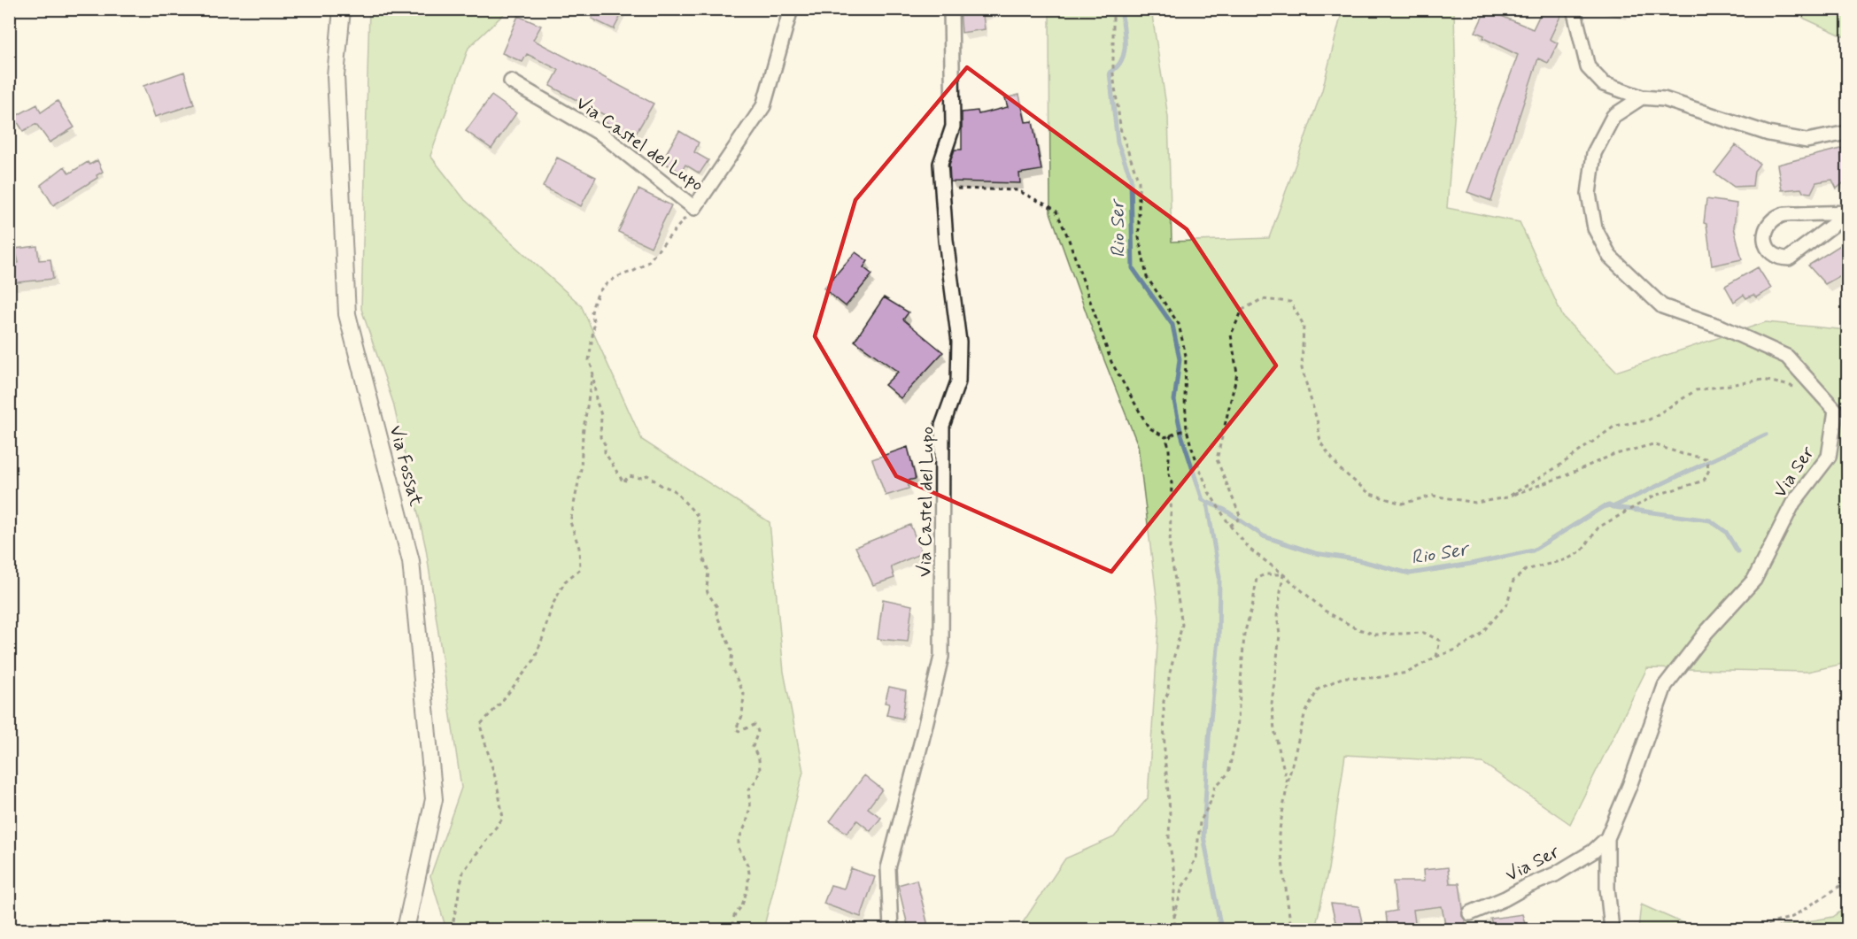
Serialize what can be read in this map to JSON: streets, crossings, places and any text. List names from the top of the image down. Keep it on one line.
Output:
{"streets":{"street":["Via Castel del Lupo","Via Fossat","Via Ser"]},"water":["Rio Ser"]}
